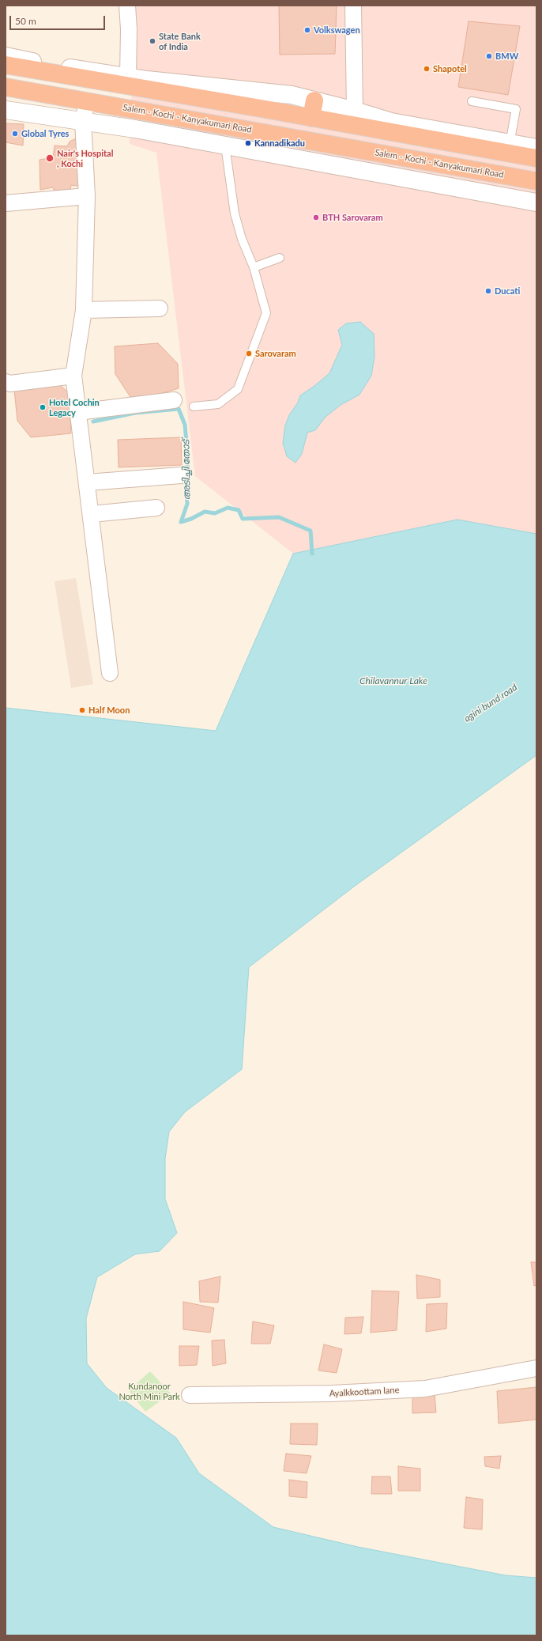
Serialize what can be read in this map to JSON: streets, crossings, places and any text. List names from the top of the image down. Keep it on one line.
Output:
{"streets":{"highway":["Salem - Kochi - Kanyakumari Road"],"street":["Ayalkkoottam lane"]},"water":["അടിച്ചി തോട്","Chilavannur Lake","agini bund road"],"parks":["Kundanoor North Mini Park"],"places":["Volkswagen","State Bank of India","BMW","Shapotel","Global Tyres","Kannadikadu","Nair's Hospital , Kochi","BTH Sarovaram","Ducati","Sarovaram","Hotel Cochin Legacy","Half Moon"],"scale_bar":"50 m"}
